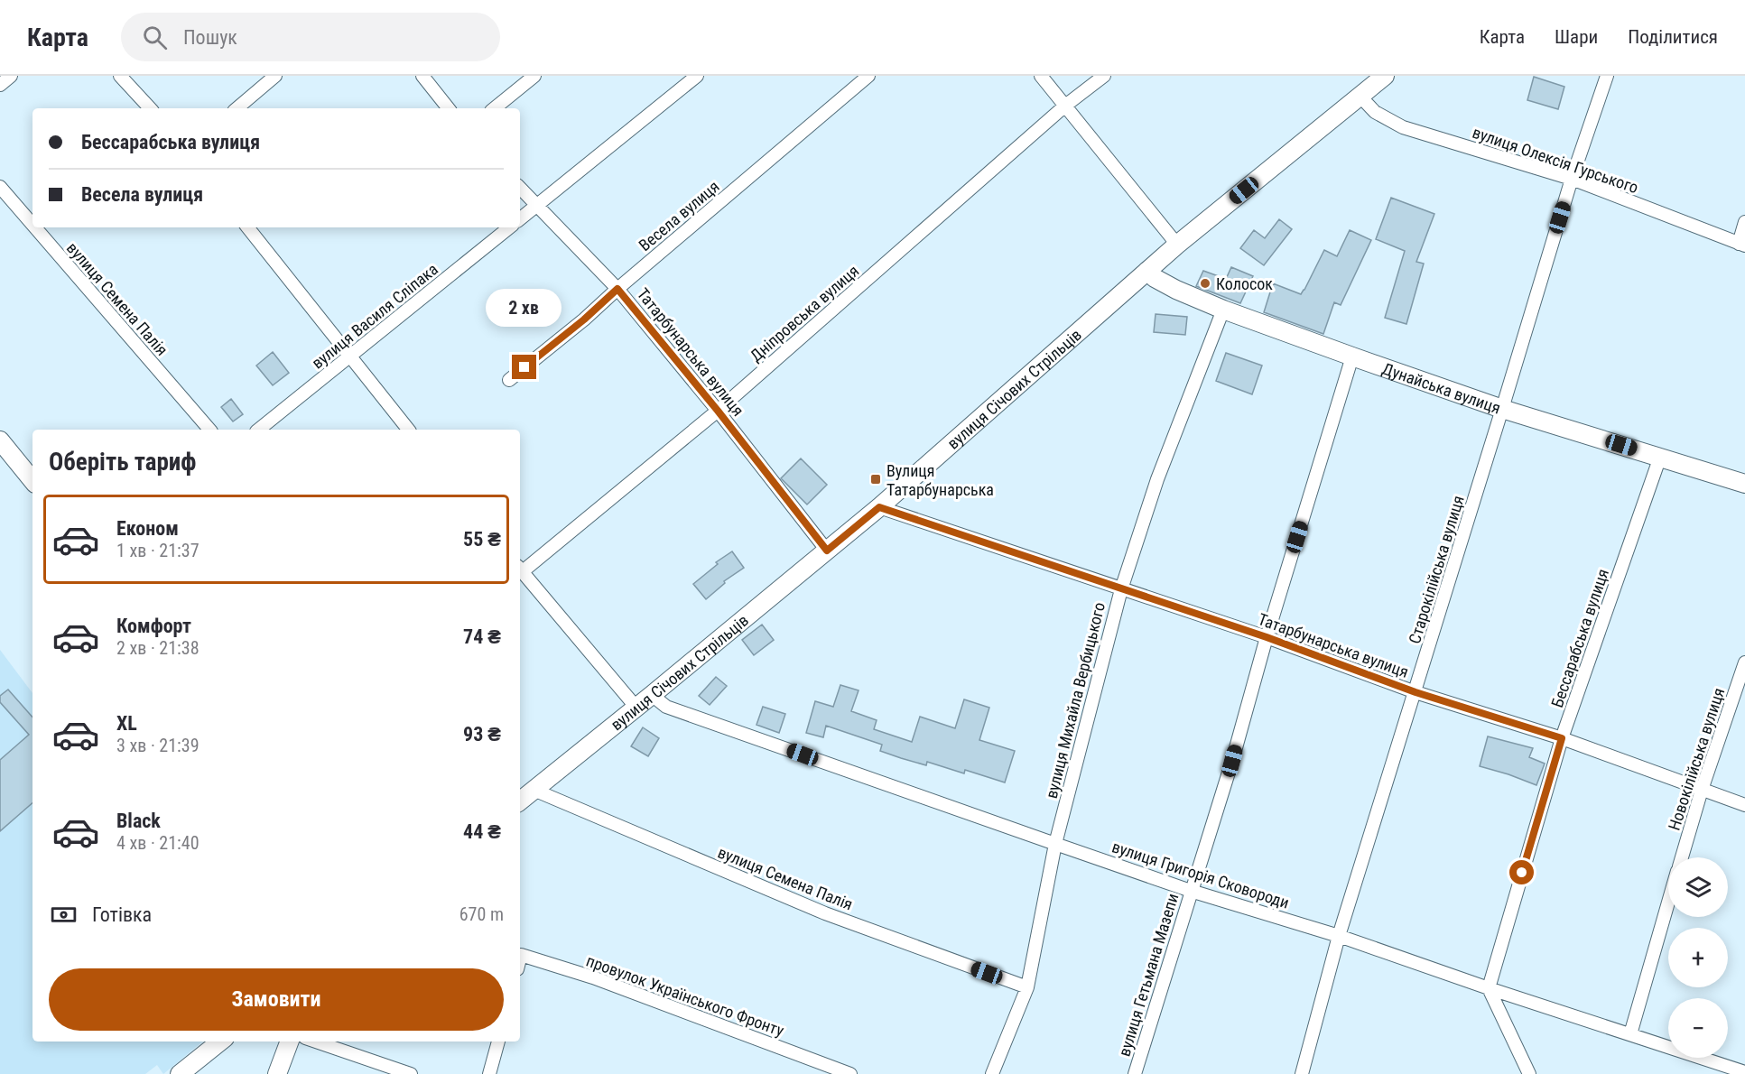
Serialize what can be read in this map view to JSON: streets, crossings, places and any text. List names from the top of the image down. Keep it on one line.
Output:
{"streets":{"main road":["Дунайська вулиця","вулиця Січових Стрільців"],"street":["вулиця Олексія Гурського","Весела вулиця","вулиця Семена Палія","Дніпровська вулиця","вулиця Василя Сліпака","Татарбунарська вулиця","Старокілійська вулиця","Бессарабська вулиця","вулиця Михайла Вербицького","Новокілійська вулиця","вулиця Григорія Сковороди","вулиця Гетьмана Мазепи","провулок Українського Фронту"]},"crossings":[["вулиця Олексія Гурського","вулиця Січових Стрільців"],["вулиця Олексія Гурського","Старокілійська вулиця"],["Весела вулиця","Татарбунарська вулиця"],["вулиця Семена Палія","вулиця Січових Стрільців"],["вулиця Семена Палія","вулиця Михайла Вербицького"],["Дніпровська вулиця","Татарбунарська вулиця"],["Татарбунарська вулиця","вулиця Січових Стрільців"],["Татарбунарська вулиця","Старокілійська вулиця"],["Татарбунарська вулиця","Бессарабська вулиця"],["Татарбунарська вулиця","вулиця Михайла Вербицького"],["Татарбунарська вулиця","Новокілійська вулиця"],["Татарбунарська вулиця","вулиця Гетьмана Мазепи"],["Дунайська вулиця","вулиця Січових Стрільців"],["Дунайська вулиця","Старокілійська вулиця"],["Дунайська вулиця","Бессарабська вулиця"],["Дунайська вулиця","вулиця Михайла Вербицького"],["Дунайська вулиця","вулиця Гетьмана Мазепи"],["вулиця Січових Стрільців","вулиця Григорія Сковороди"],["Старокілійська вулиця","вулиця Григорія Сковороди"],["Бессарабська вулиця","вулиця Григорія Сковороди"],["вулиця Михайла Вербицького","вулиця Григорія Сковороди"],["вулиця Григорія Сковороди","вулиця Гетьмана Мазепи"]],"places":{"other":["Колосок"],"transit":["Вулиця Татарбунарська"]},"page":{"header":"Карта","search":"Пошук","nav":["Карта","Шари","Поділитися"],"banner":["Бессарабська вулиця","Весела вулиця"],"bubble":"2 хв","heading":"Оберіть тариф","list":[{"name":"Економ","note":"1 хв · 21:37","value":"55 ₴"},{"name":"Комфорт","note":"2 хв · 21:38","value":"74 ₴"},{"name":"XL","note":"3 хв · 21:39","value":"93 ₴"},{"name":"Black","note":"4 хв · 21:40","value":"44 ₴"}],"map_buttons":["+","−"],"pay":["Готівка","670 m"],"buttons":"Замовити"}}
